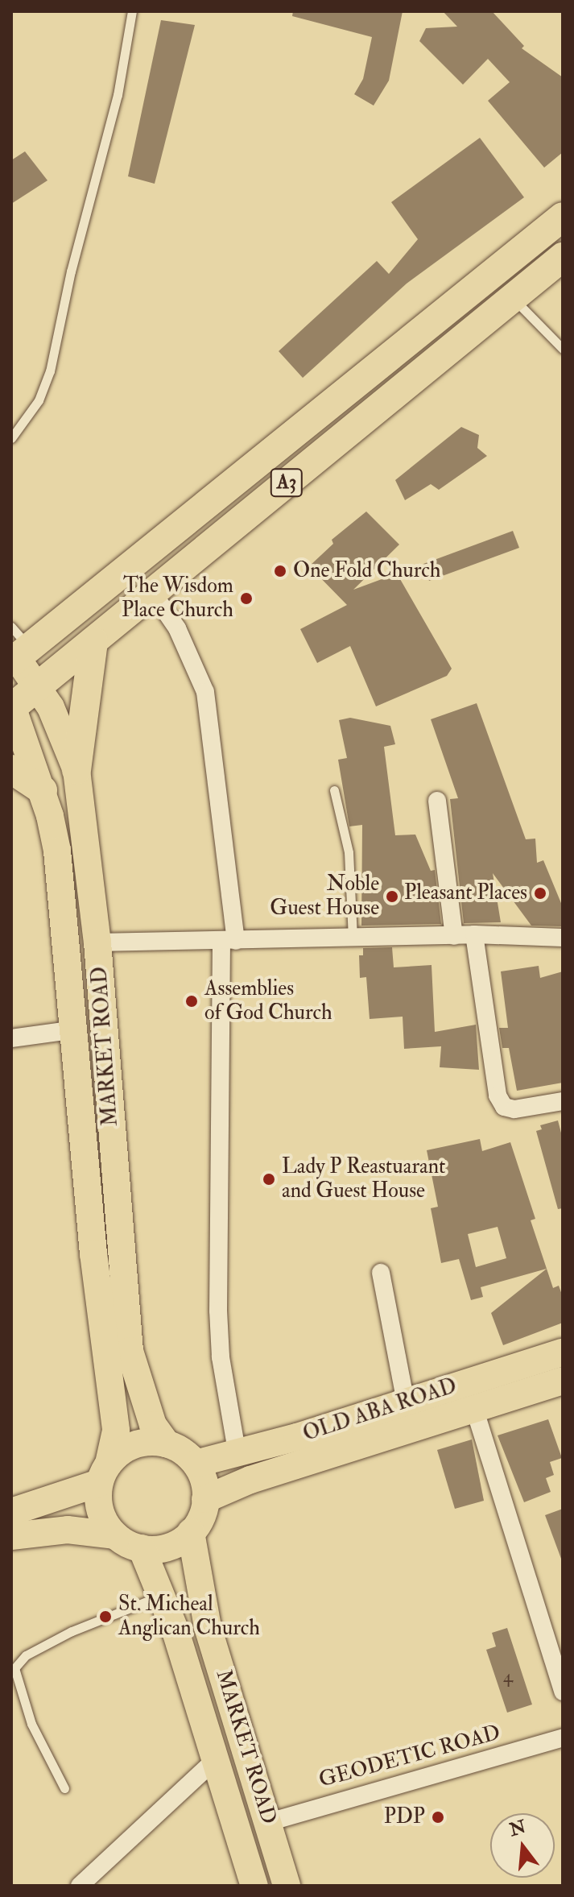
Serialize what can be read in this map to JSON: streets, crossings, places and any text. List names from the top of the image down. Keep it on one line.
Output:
{"streets":{"highway":["A3"],"main road":["MARKET ROAD","OLD ABA ROAD"],"street":["GEODETIC ROAD"]},"crossings":[["A3","MARKET ROAD"],["MARKET ROAD","OLD ABA ROAD"],["MARKET ROAD","GEODETIC ROAD"]],"places":["One Fold Church","The Wisdom Place Church","Pleasant Places","Noble Guest House","Assemblies of God Church","Lady P Reastuarant and Guest House","St. Micheal Anglican Church","PDP"],"house_numbers":["4"],"north":"top"}
